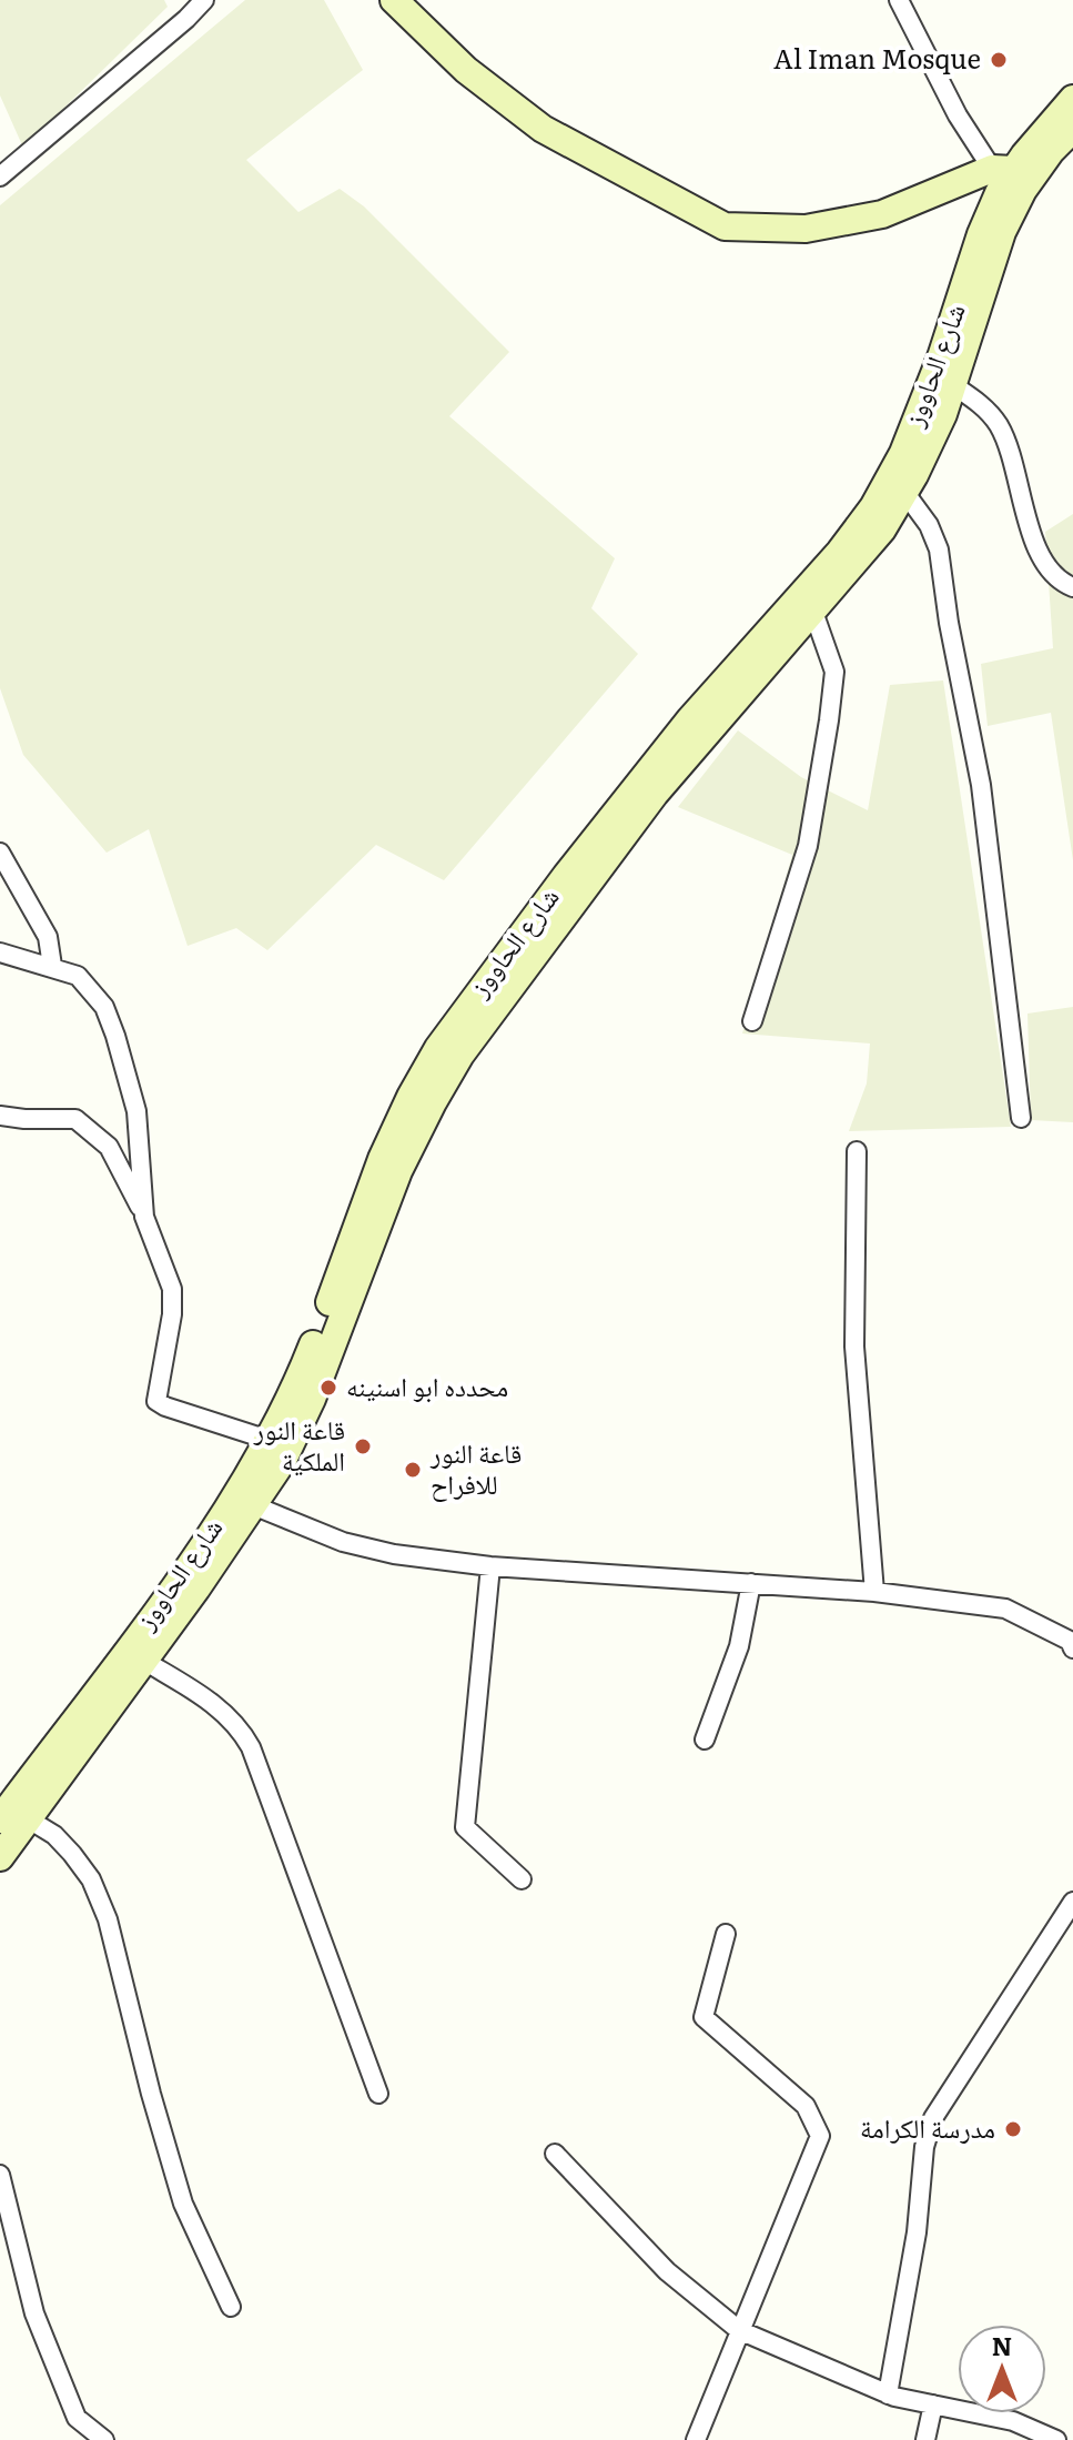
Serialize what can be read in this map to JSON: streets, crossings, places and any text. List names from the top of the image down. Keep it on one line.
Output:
{"streets":{"main road":["شارع الحاووز"]},"places":["Al Iman Mosque","محدده ابو اسنينه","قاعة النور الملكية","قاعة النور للافراح","مدرسة الكرامة"],"north":"top"}
